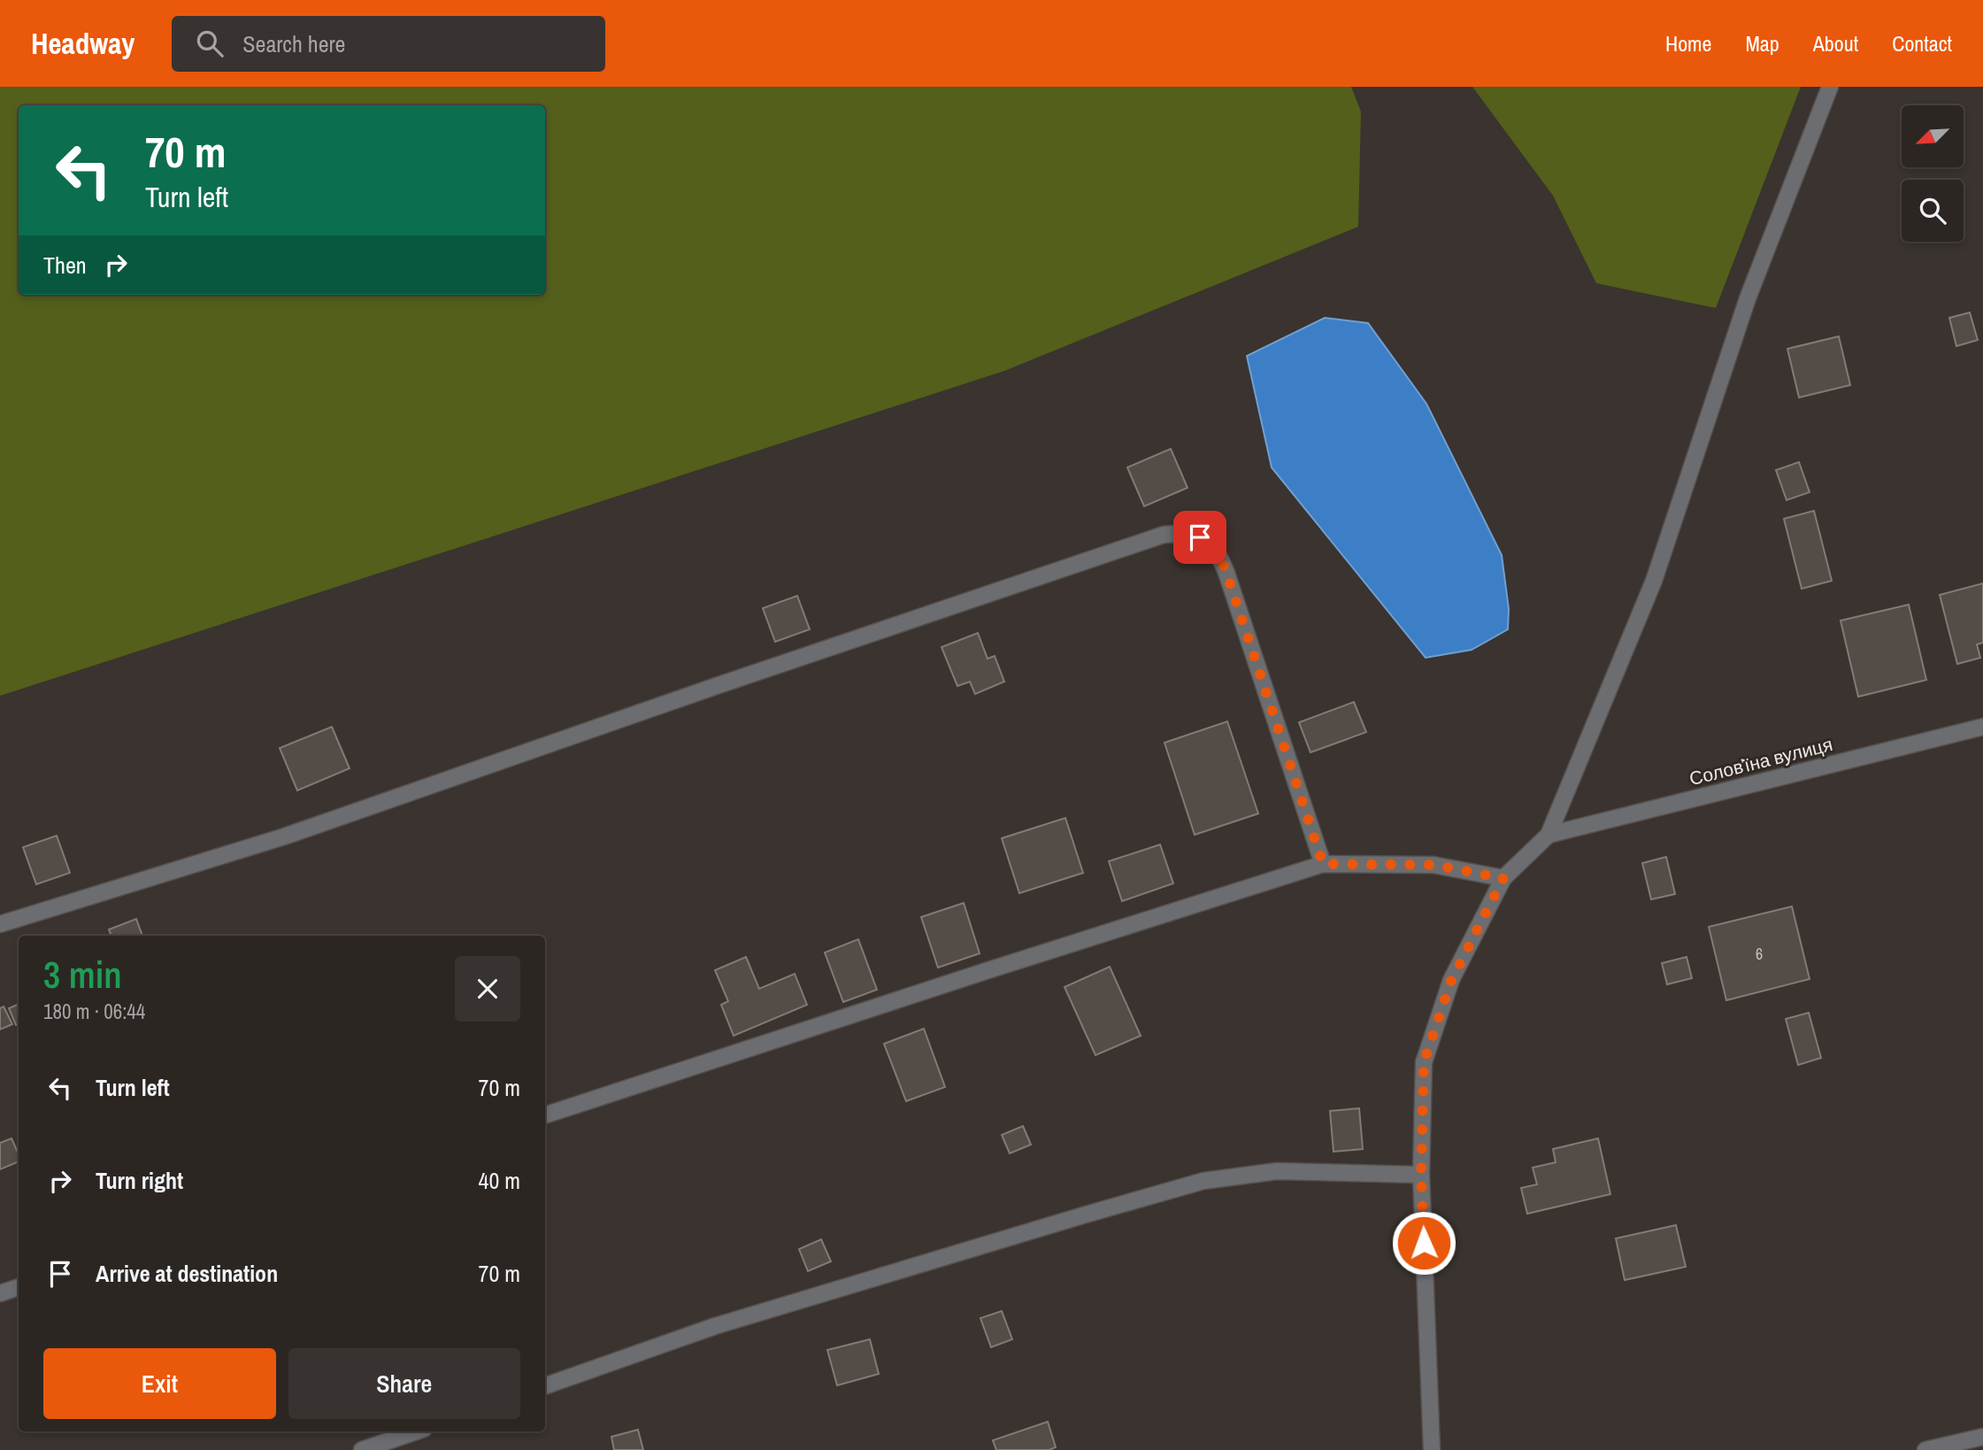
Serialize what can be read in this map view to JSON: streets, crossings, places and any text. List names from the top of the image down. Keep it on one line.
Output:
{"streets":{"street":["Соловʼїна вулиця"]},"house_numbers":["6"],"north":"bottom left","page":{"header":"Headway","search":"Search here","nav":["Home","Map","About","Contact"],"turn":["70 m","Turn left"],"then":"Then","heading":["3 min","180 m · 06:44"],"list":[{"name":"Turn left","value":"70 m"},{"name":"Turn right","value":"40 m"},{"name":"Arrive at destination","value":"70 m"}],"buttons":["Exit","Share"]}}
